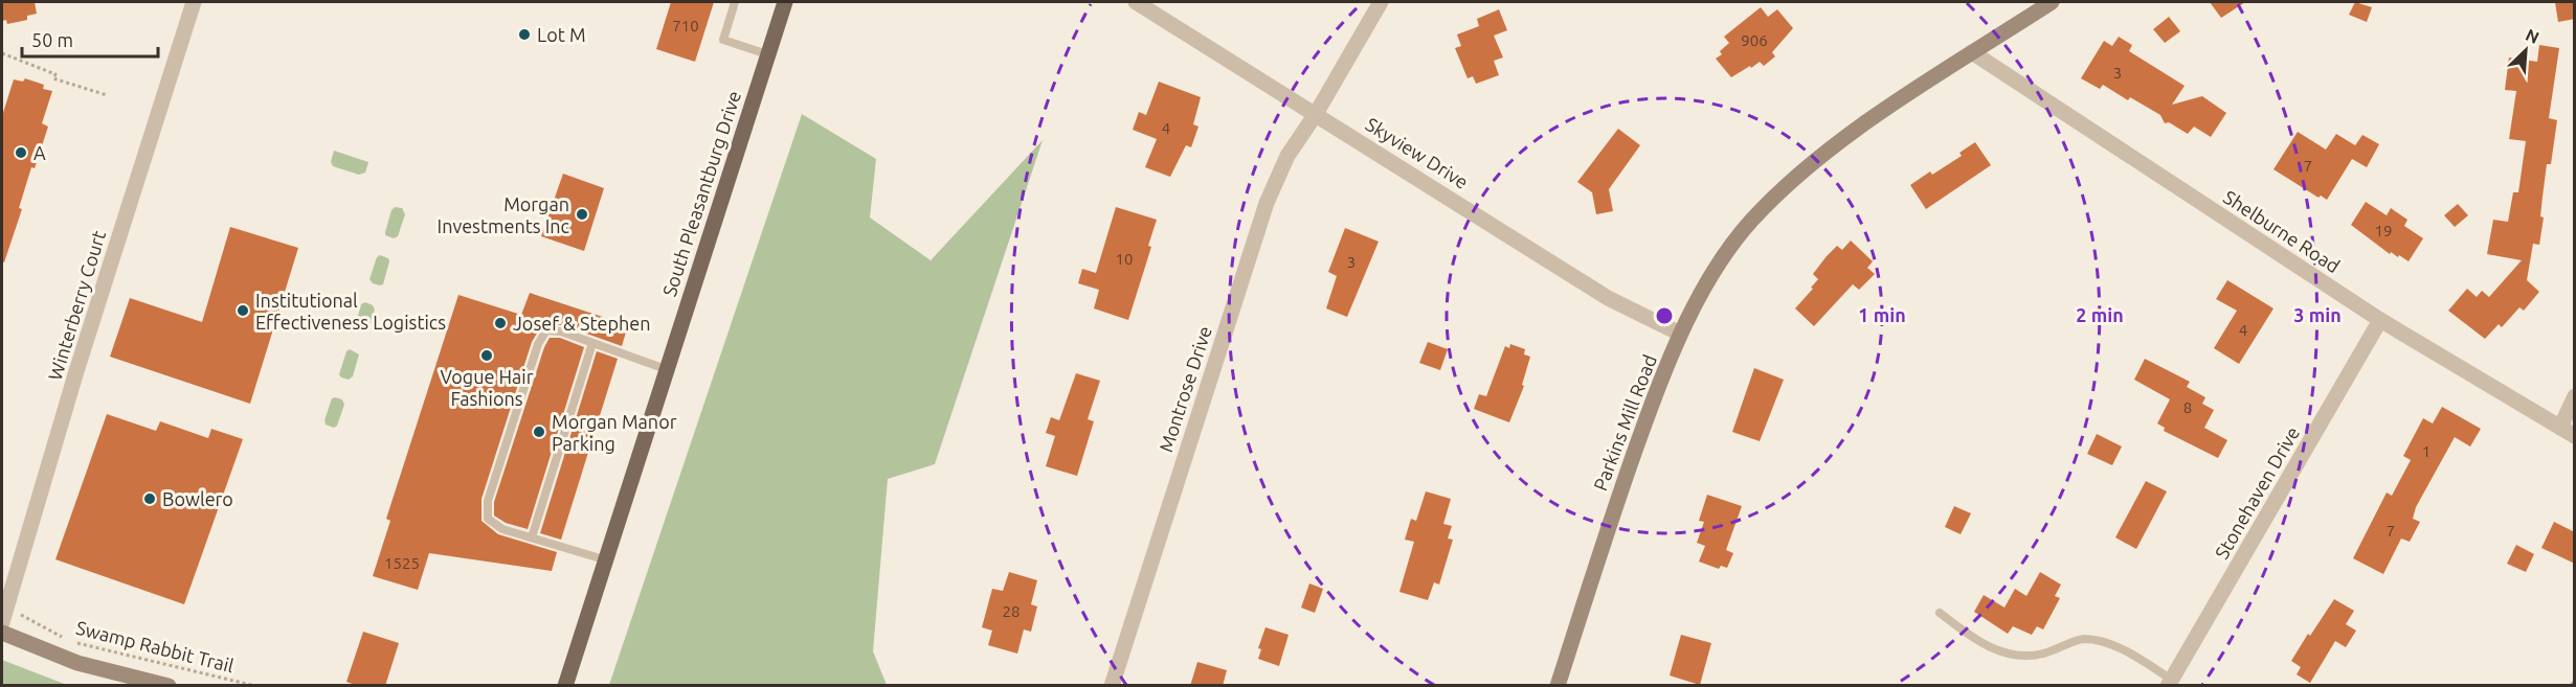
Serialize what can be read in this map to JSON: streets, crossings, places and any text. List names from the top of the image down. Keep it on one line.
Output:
{"streets":{"main road":["South Pleasantburg Drive"],"street":["Skyview Drive","Shelburne Road","Winterberry Court","Montrose Drive","Parkins Mill Road","Stonehaven Drive"],"path":["Swamp Rabbit Trail"]},"crossings":[["Skyview Drive","Montrose Drive"],["Skyview Drive","Parkins Mill Road"],["Shelburne Road","Parkins Mill Road"],["Shelburne Road","Stonehaven Drive"]],"places":["Lot M","A","Morgan Investments Inc","Institutional Effectiveness Logistics","Josef & Stephen","Vogue Hair Fashions","Morgan Manor Parking","Bowlero"],"house_numbers":["710","906","3","4","7","19","10","3","4","8","1","7","1525","28"],"scale_bar":"50 m","north":"top right","rings":["1 min","2 min","3 min"]}
